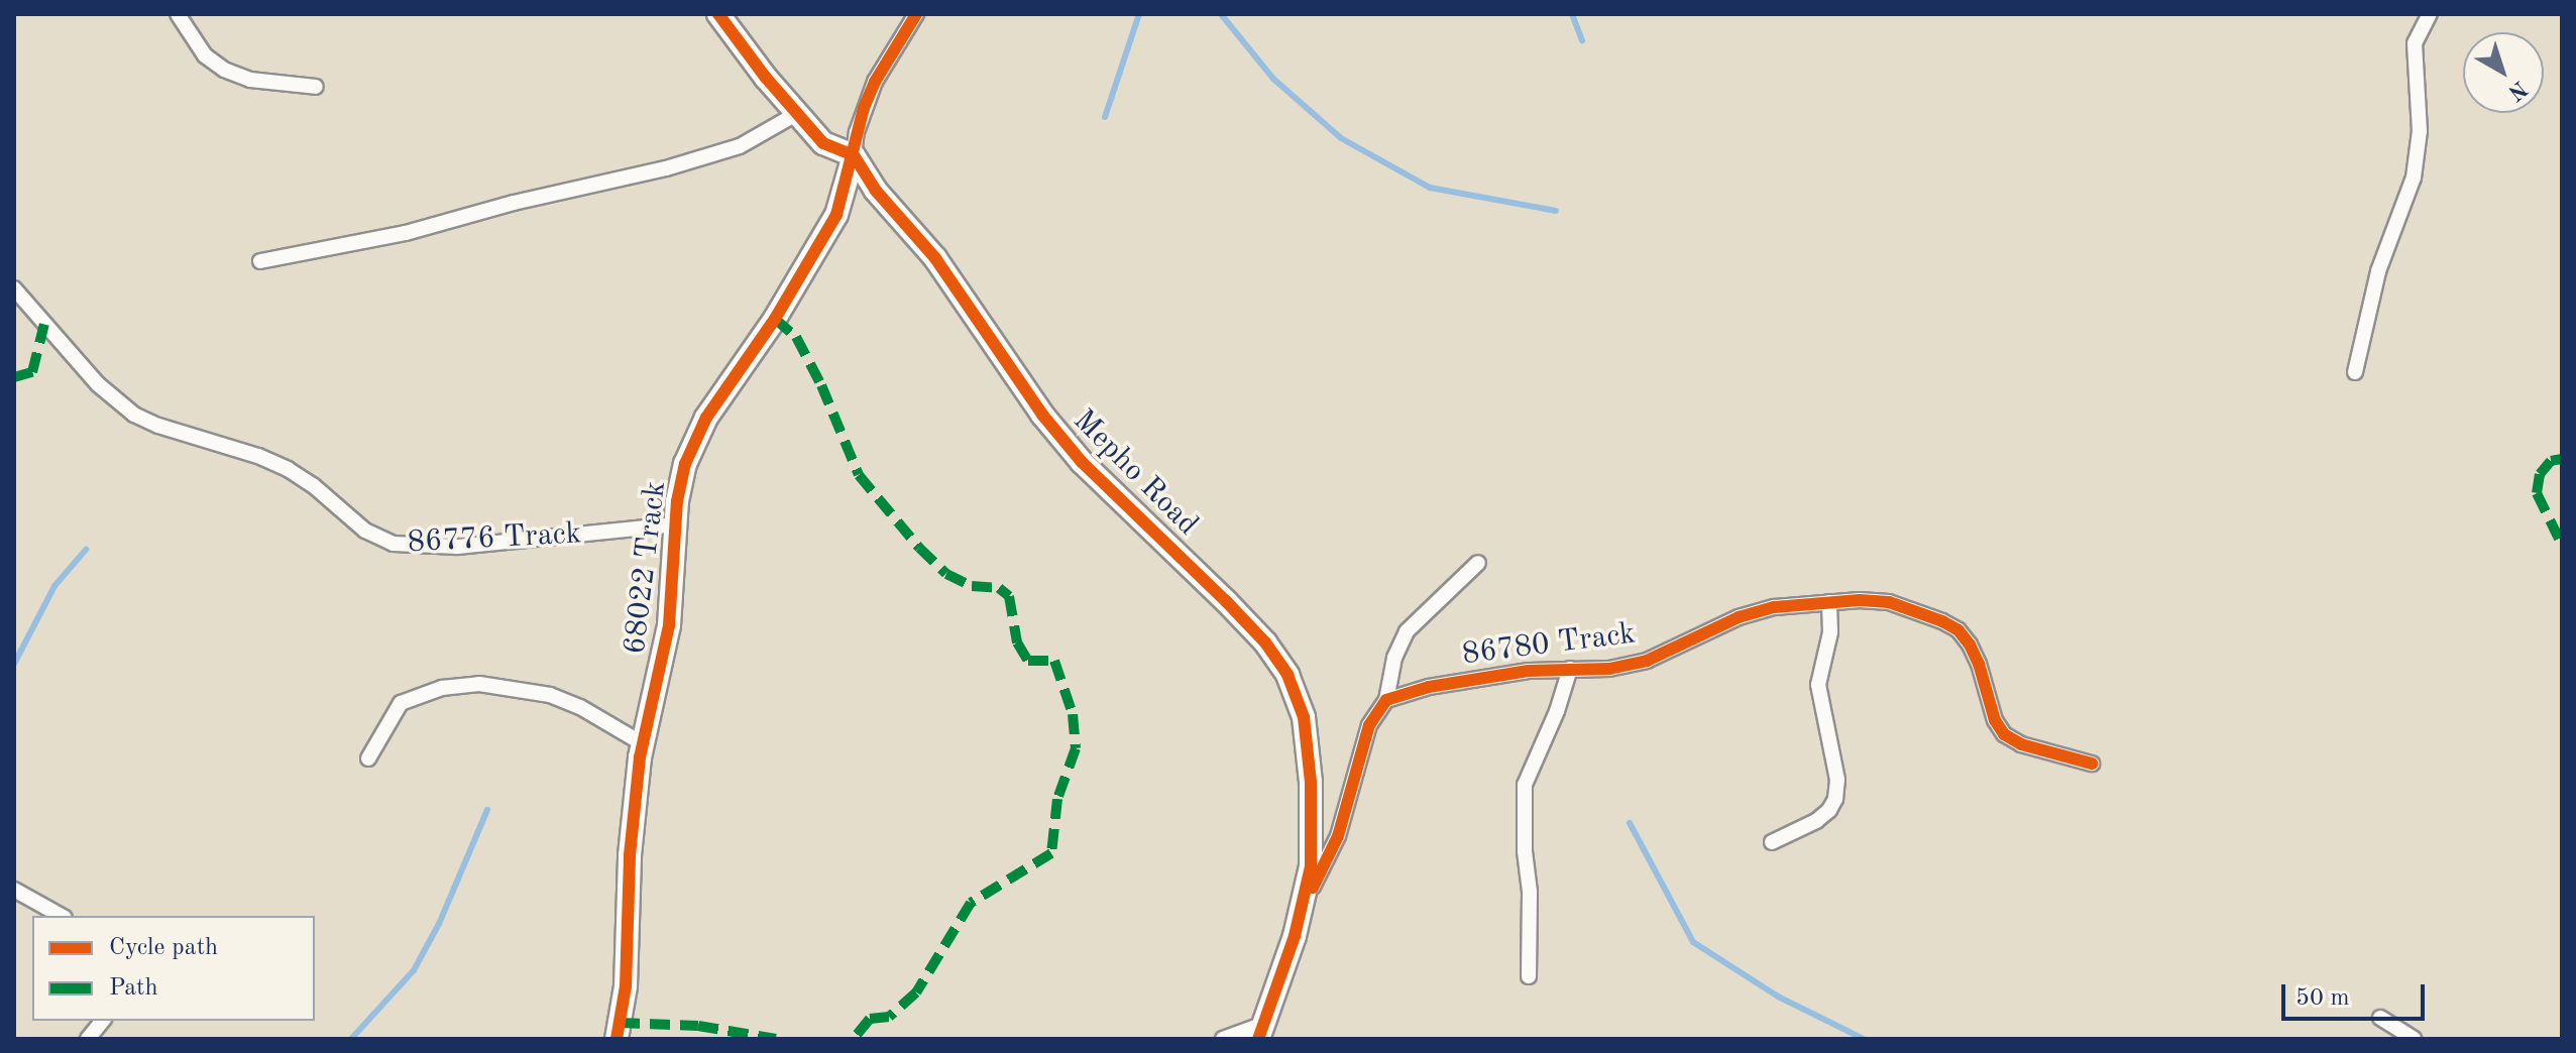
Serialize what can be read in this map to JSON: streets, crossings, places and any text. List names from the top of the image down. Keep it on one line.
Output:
{"streets":{"street":["Mepho Road","86776 Track","68022 Track","86780 Track"]},"crossings":[["Mepho Road","68022 Track"],["86776 Track","68022 Track"]],"legend":["Cycle path","Path"],"scale_bar":"50 m","north":"bottom right"}
